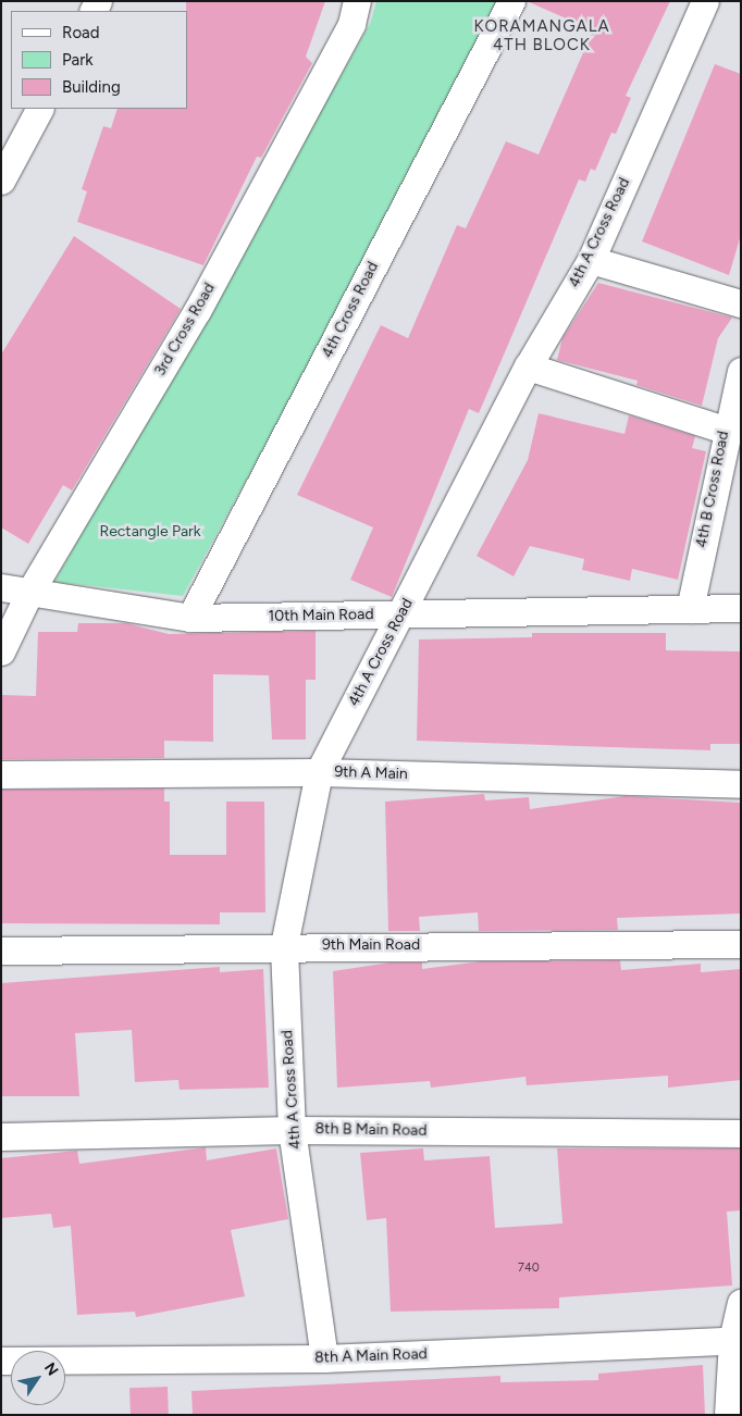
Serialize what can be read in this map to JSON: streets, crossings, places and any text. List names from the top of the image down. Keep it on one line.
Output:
{"streets":{"street":["4th A Cross Road","4th Cross Road","3rd Cross Road","4th B Cross Road","10th Main Road","9th A Main","9th Main Road","8th B Main Road","8th A Main Road"]},"crossings":[["4th A Cross Road","10th Main Road"],["4th A Cross Road","9th A Main"],["4th A Cross Road","9th Main Road"],["4th A Cross Road","8th B Main Road"],["4th A Cross Road","8th A Main Road"],["4th Cross Road","10th Main Road"],["3rd Cross Road","10th Main Road"],["4th B Cross Road","10th Main Road"]],"districts":["KORAMANGALA 4TH BLOCK"],"parks":["Rectangle Park"],"house_numbers":["740"],"legend":["Road","Park","Building"],"north":"top right"}
